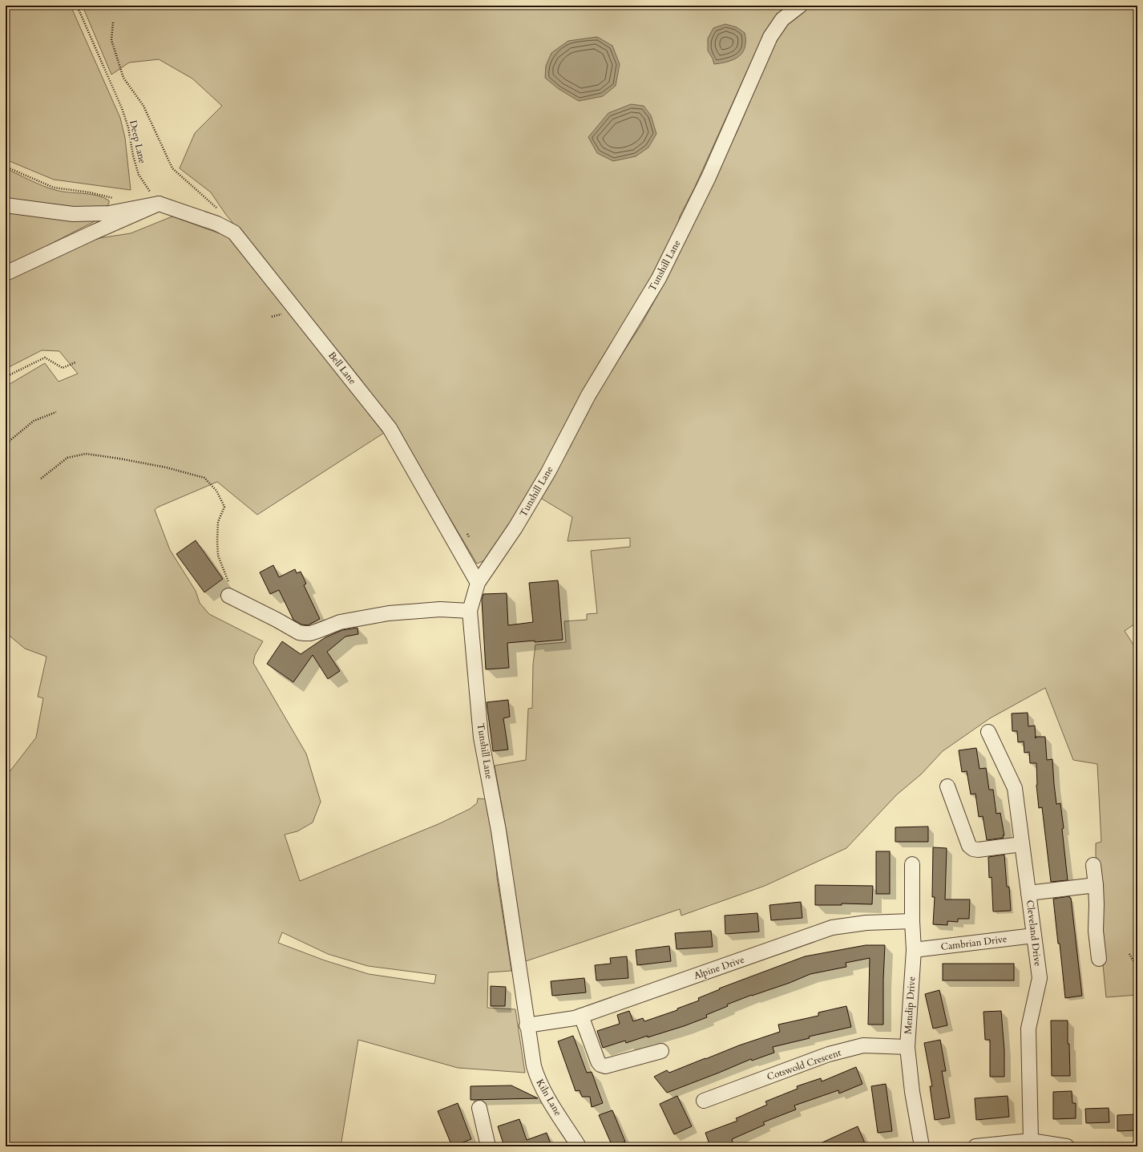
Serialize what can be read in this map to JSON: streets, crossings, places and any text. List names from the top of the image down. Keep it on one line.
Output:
{"streets":{"street":["Tunshill Lane","Bell Lane","Cleveland Drive","Cambrian Drive","Alpine Drive","Mendip Drive","Cotswold Crescent","Kiln Lane"],"path":["Deep Lane"]},"crossings":[["Deep Lane","Bell Lane"],["Tunshill Lane","Bell Lane"],["Tunshill Lane","Alpine Drive"],["Tunshill Lane","Kiln Lane"],["Cleveland Drive","Cambrian Drive"],["Cambrian Drive","Mendip Drive"],["Alpine Drive","Mendip Drive"],["Alpine Drive","Kiln Lane"],["Mendip Drive","Cotswold Crescent"]]}
